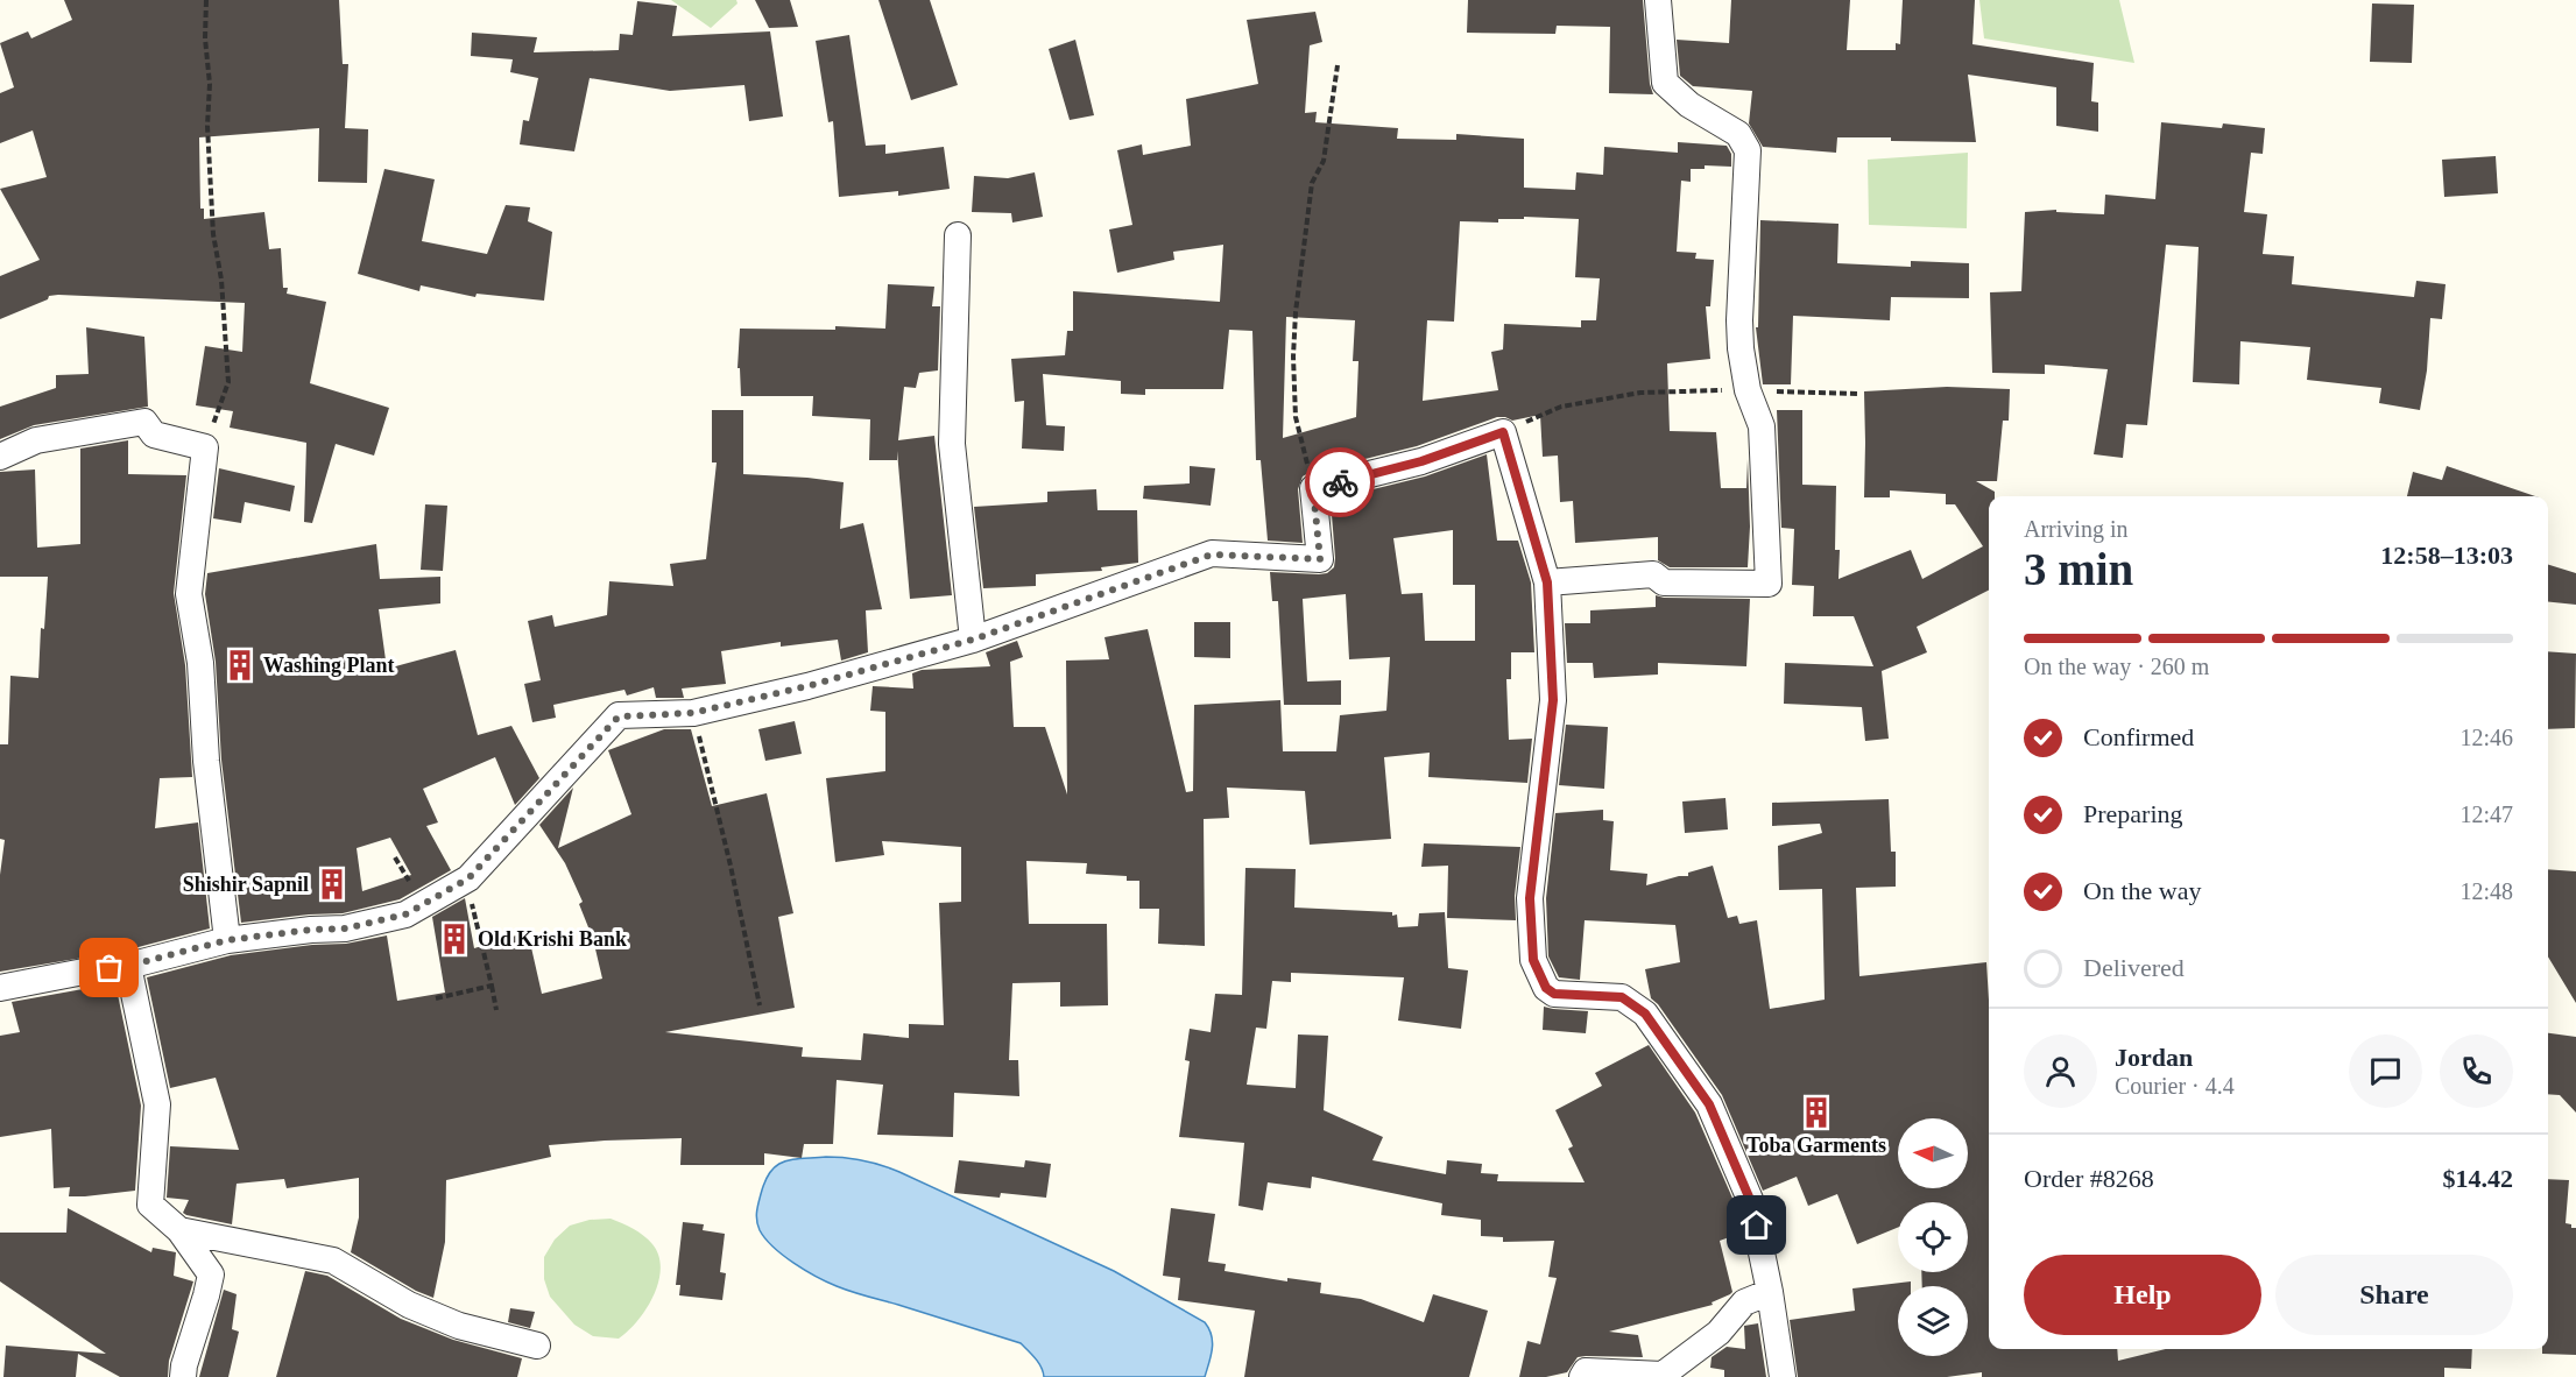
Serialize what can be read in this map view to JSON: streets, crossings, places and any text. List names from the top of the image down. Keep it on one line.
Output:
{"places":{"building":["Washing Plant","Shishir Sapnil","Old Krishi Bank","Toba Garments"]},"north":"left","page":{"heading":["3 min","Arriving in","12:58–13:03"],"panel":["Jordan","Courier · 4.4","Order #8268","$14.42"],"bar":"On the way · 260 m","list":[["Confirmed","12:46"],["Preparing","12:47"],["On the way","12:48"],"Delivered"],"buttons":["Help","Share"]}}
